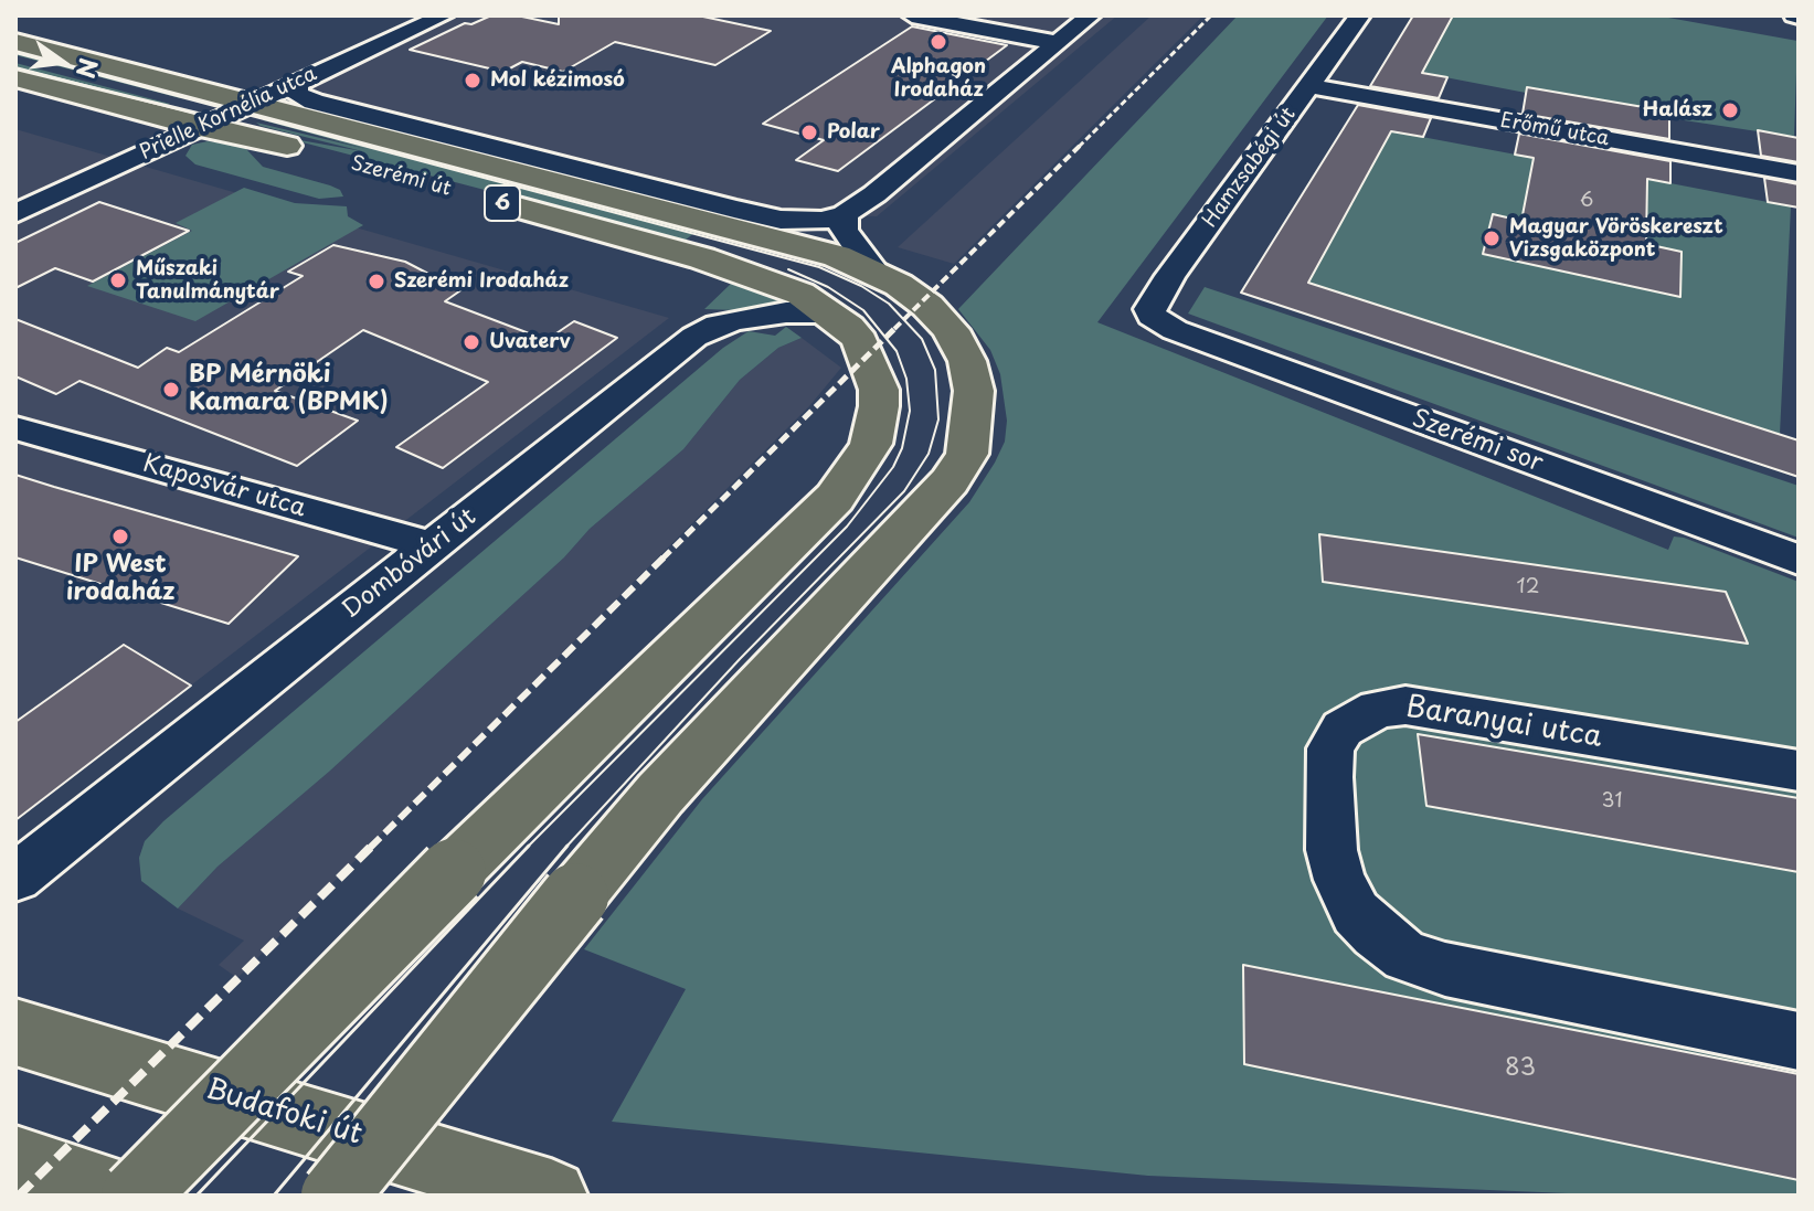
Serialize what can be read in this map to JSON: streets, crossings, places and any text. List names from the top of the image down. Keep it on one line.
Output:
{"streets":{"main road":["Szerémi út","6","Budafoki út"],"street":["Prielle Kornélia utca","Erőmű utca","Hamzsabégi út","Szerémi sor","Kaposvár utca","Dombóvári út","Baranyai utca"]},"crossings":[["Prielle Kornélia utca","Szerémi út"],["Erőmű utca","Hamzsabégi út"],["Hamzsabégi út","Szerémi sor"],["Szerémi út","Dombóvári út"],["Kaposvár utca","Dombóvári út"]],"places":["Alphagon Irodaház","Mol kézimosó","Halász","Polar","Magyar Vöröskereszt Vizsgaközpont","Műszaki Tanulmánytár","Szerémi Irodaház","Uvaterv","BP Mérnöki Kamara (BPMK)","IP West irodaház"],"house_numbers":["6","12","31","83"],"north":"right"}
